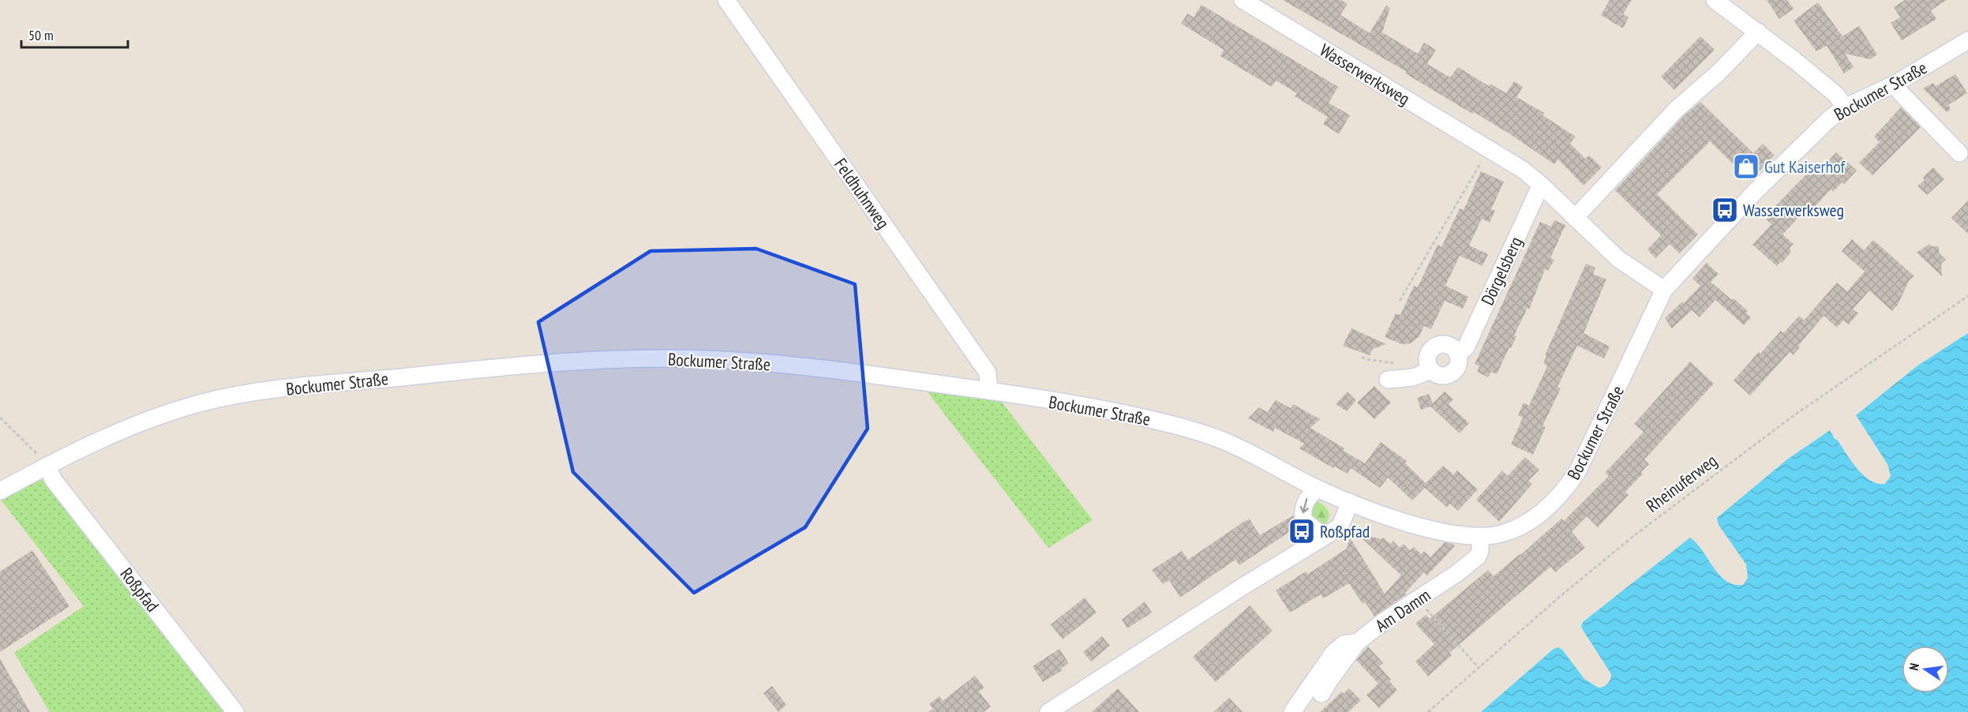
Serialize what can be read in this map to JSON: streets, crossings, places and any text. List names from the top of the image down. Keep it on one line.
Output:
{"streets":{"street":["Wasserwerksweg","Bockumer Straße","Feldhuhnweg","Dörgelsberg","Roßpfad","Am Damm"],"path":["Rheinuferweg"]},"crossings":[["Wasserwerksweg","Bockumer Straße"],["Wasserwerksweg","Dörgelsberg"],["Bockumer Straße","Feldhuhnweg"],["Bockumer Straße","Roßpfad"],["Bockumer Straße","Am Damm"]],"places":{"shop":["Gut Kaiserhof"],"bus stop":["Wasserwerksweg","Roßpfad"]},"scale_bar":"50 m","north":"left"}
